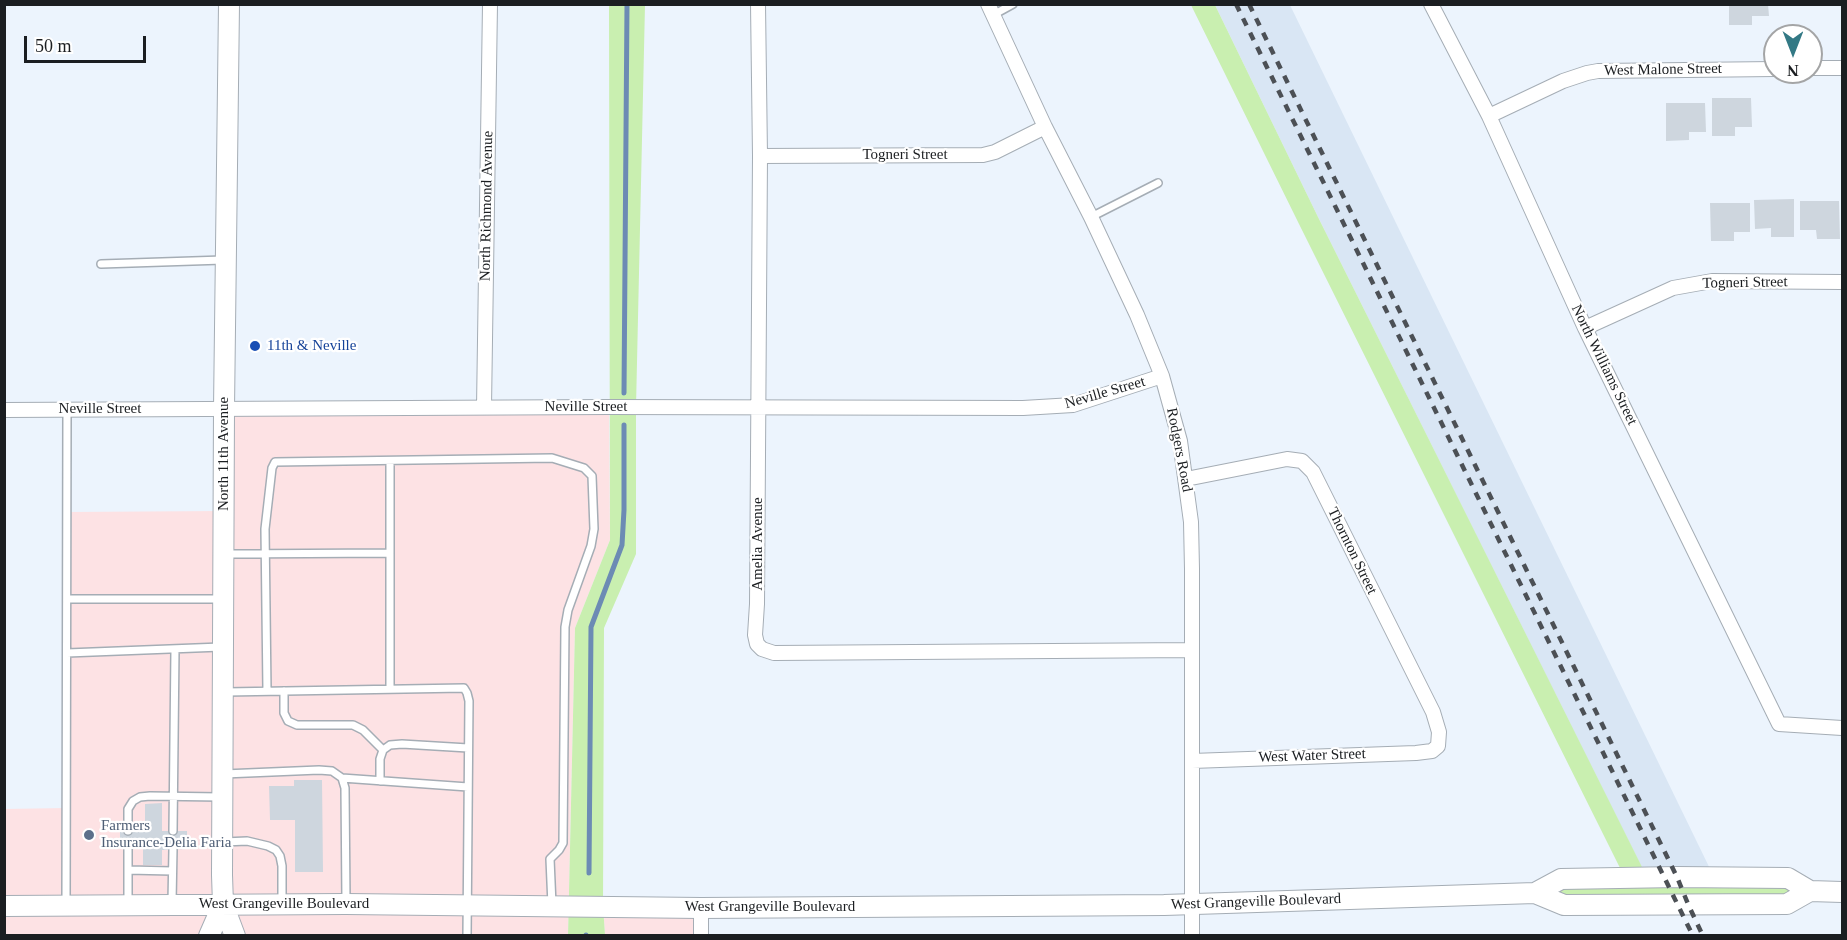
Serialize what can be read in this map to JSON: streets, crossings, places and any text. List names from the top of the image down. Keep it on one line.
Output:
{"streets":{"main road":["North 11th Avenue","West Grangeville Boulevard"],"street":["West Malone Street","Togneri Street","North Richmond Avenue","North Williams Street","Neville Street","Rodgers Road","Amelia Avenue","Thornton Street","West Water Street"]},"crossings":[["West Malone Street","North Williams Street"],["Togneri Street","North Williams Street"],["Togneri Street","Rodgers Road"],["Togneri Street","Amelia Avenue"],["North Richmond Avenue","Neville Street"],["Neville Street","Rodgers Road"],["Neville Street","North 11th Avenue"],["Neville Street","Amelia Avenue"],["Rodgers Road","Amelia Avenue"],["Rodgers Road","Thornton Street"],["Rodgers Road","West Water Street"],["Rodgers Road","West Grangeville Boulevard"],["North 11th Avenue","West Grangeville Boulevard"],["Thornton Street","West Water Street"]],"places":["11th & Neville","Farmers Insurance-Delia Faria"],"scale_bar":"50 m","north":"bottom"}
